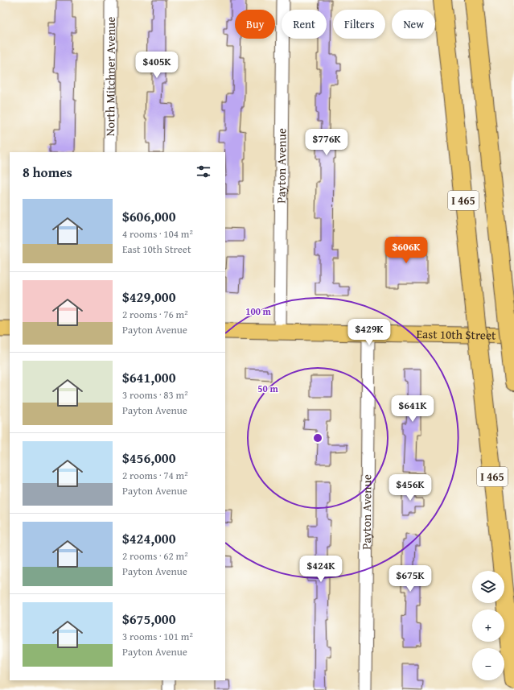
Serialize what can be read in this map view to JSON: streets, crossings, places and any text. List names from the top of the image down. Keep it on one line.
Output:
{"streets":{"highway":["I 465"],"main road":["East 10th Street"],"street":["North Mitchner Avenue","Payton Avenue"]},"crossings":[["Payton Avenue","East 10th Street"]],"page":{"chip":["Buy","Rent","Filters","New"],"price":["$405K","$776K","$606K","$429K","$641K","$456K","$424K","$675K"],"heading":"8 homes","list":[{"name":"$606,000","note":"4 rooms · 104 m² · East 10th Street"},{"name":"$429,000","note":"2 rooms · 76 m² · Payton Avenue"},{"name":"$641,000","note":"3 rooms · 83 m² · Payton Avenue"},{"name":"$456,000","note":"2 rooms · 74 m² · Payton Avenue"},{"name":"$424,000","note":"2 rooms · 62 m² · Payton Avenue"},{"name":"$675,000","note":"3 rooms · 101 m² · Payton Avenue"}],"map_buttons":["+","−"]},"rings":["100 m","50 m"]}
